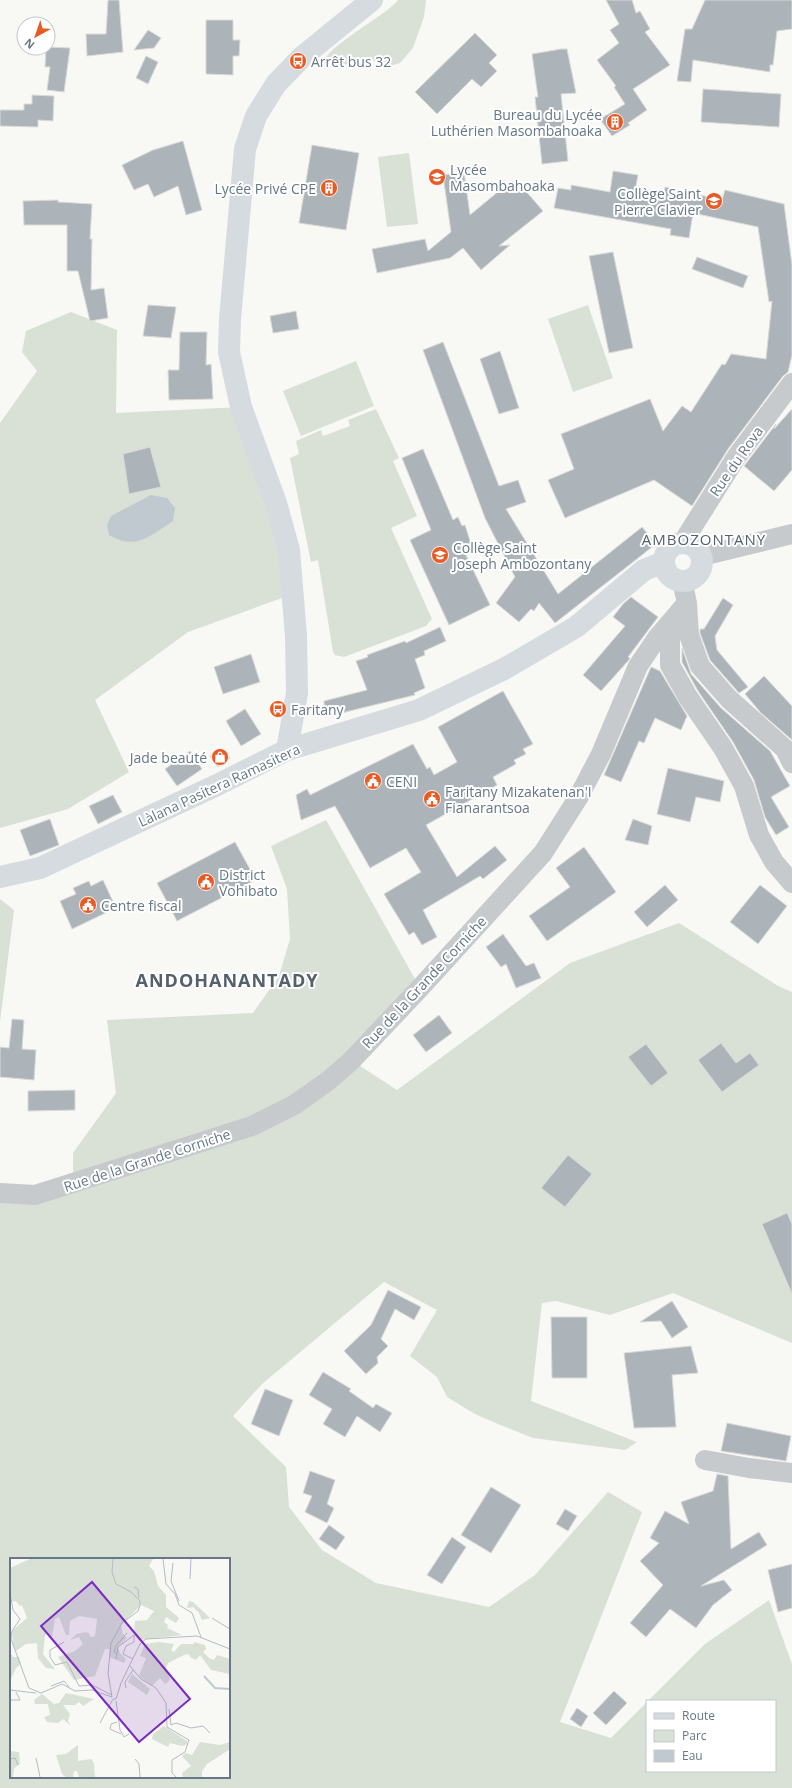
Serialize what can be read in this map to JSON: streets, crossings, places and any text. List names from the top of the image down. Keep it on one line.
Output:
{"streets":{"street":["Rue du Rova","Làlana Pasitera Ramasitera","Rue de la Grande Corniche"]},"crossings":[["Rue du Rova","Làlana Pasitera Ramasitera"]],"districts":["AMBOZONTANY","ANDOHANANTADY"],"places":{"bus stop":["Arrêt bus 32","Faritany"],"building":["Bureau du Lycée Luthérien Masombahoaka","Lycée Privé CPE"],"school or university":["Lycée Masombahoaka","Collège Saint Pierre Clavier","Collège Saint Joseph Ambozontany"],"shop":["Jade beauté"],"public building":["CENI","Faritany Mizakatenan'I Fianarantsoa","District Vohibato","Centre fiscal"]},"legend":["Route","Parc","Eau"],"north":"bottom left"}
